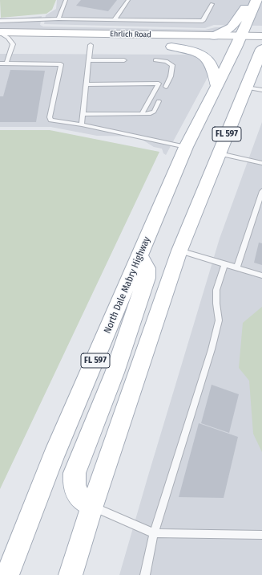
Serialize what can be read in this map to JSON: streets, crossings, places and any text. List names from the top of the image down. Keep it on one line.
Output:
{"streets":{"main road":["Ehrlich Road","FL 597","North Dale Mabry Highway"]},"crossings":[["Ehrlich Road","FL 597"],["Ehrlich Road","North Dale Mabry Highway"]]}
